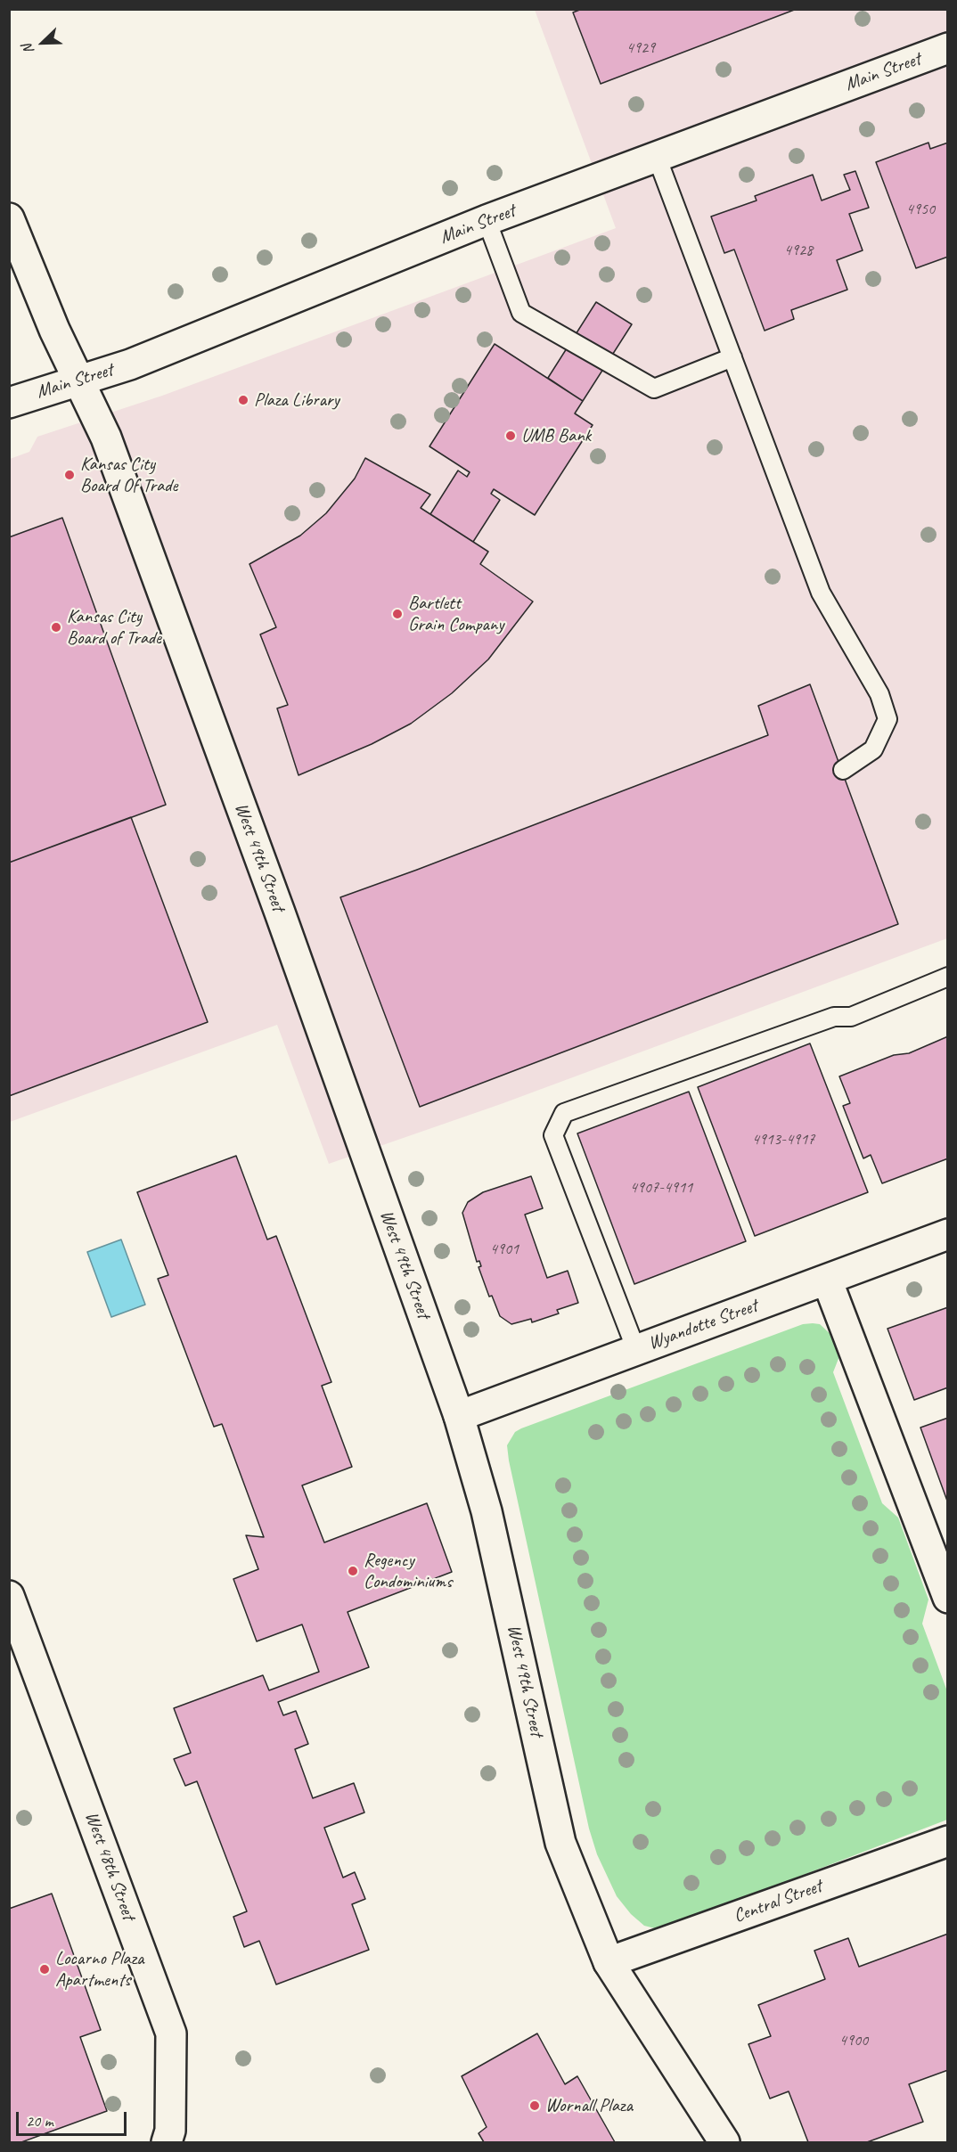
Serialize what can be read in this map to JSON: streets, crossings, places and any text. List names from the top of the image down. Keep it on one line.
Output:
{"streets":{"street":["Main Street","West 49th Street","Wyandotte Street","West 48th Street","Central Street"]},"crossings":[["Main Street","West 49th Street"],["West 49th Street","Wyandotte Street"],["West 49th Street","Central Street"]],"places":["Plaza Library","UMB Bank","Kansas City Board Of Trade","Bartlett Grain Company","Kansas City Board of Trade","Regency Condominiums","Locarno Plaza Apartments","Wornall Plaza"],"house_numbers":["4929","4950","4928","4913-4917","4907-4911","4901","4900"],"scale_bar":"20 m","north":"bottom left"}
